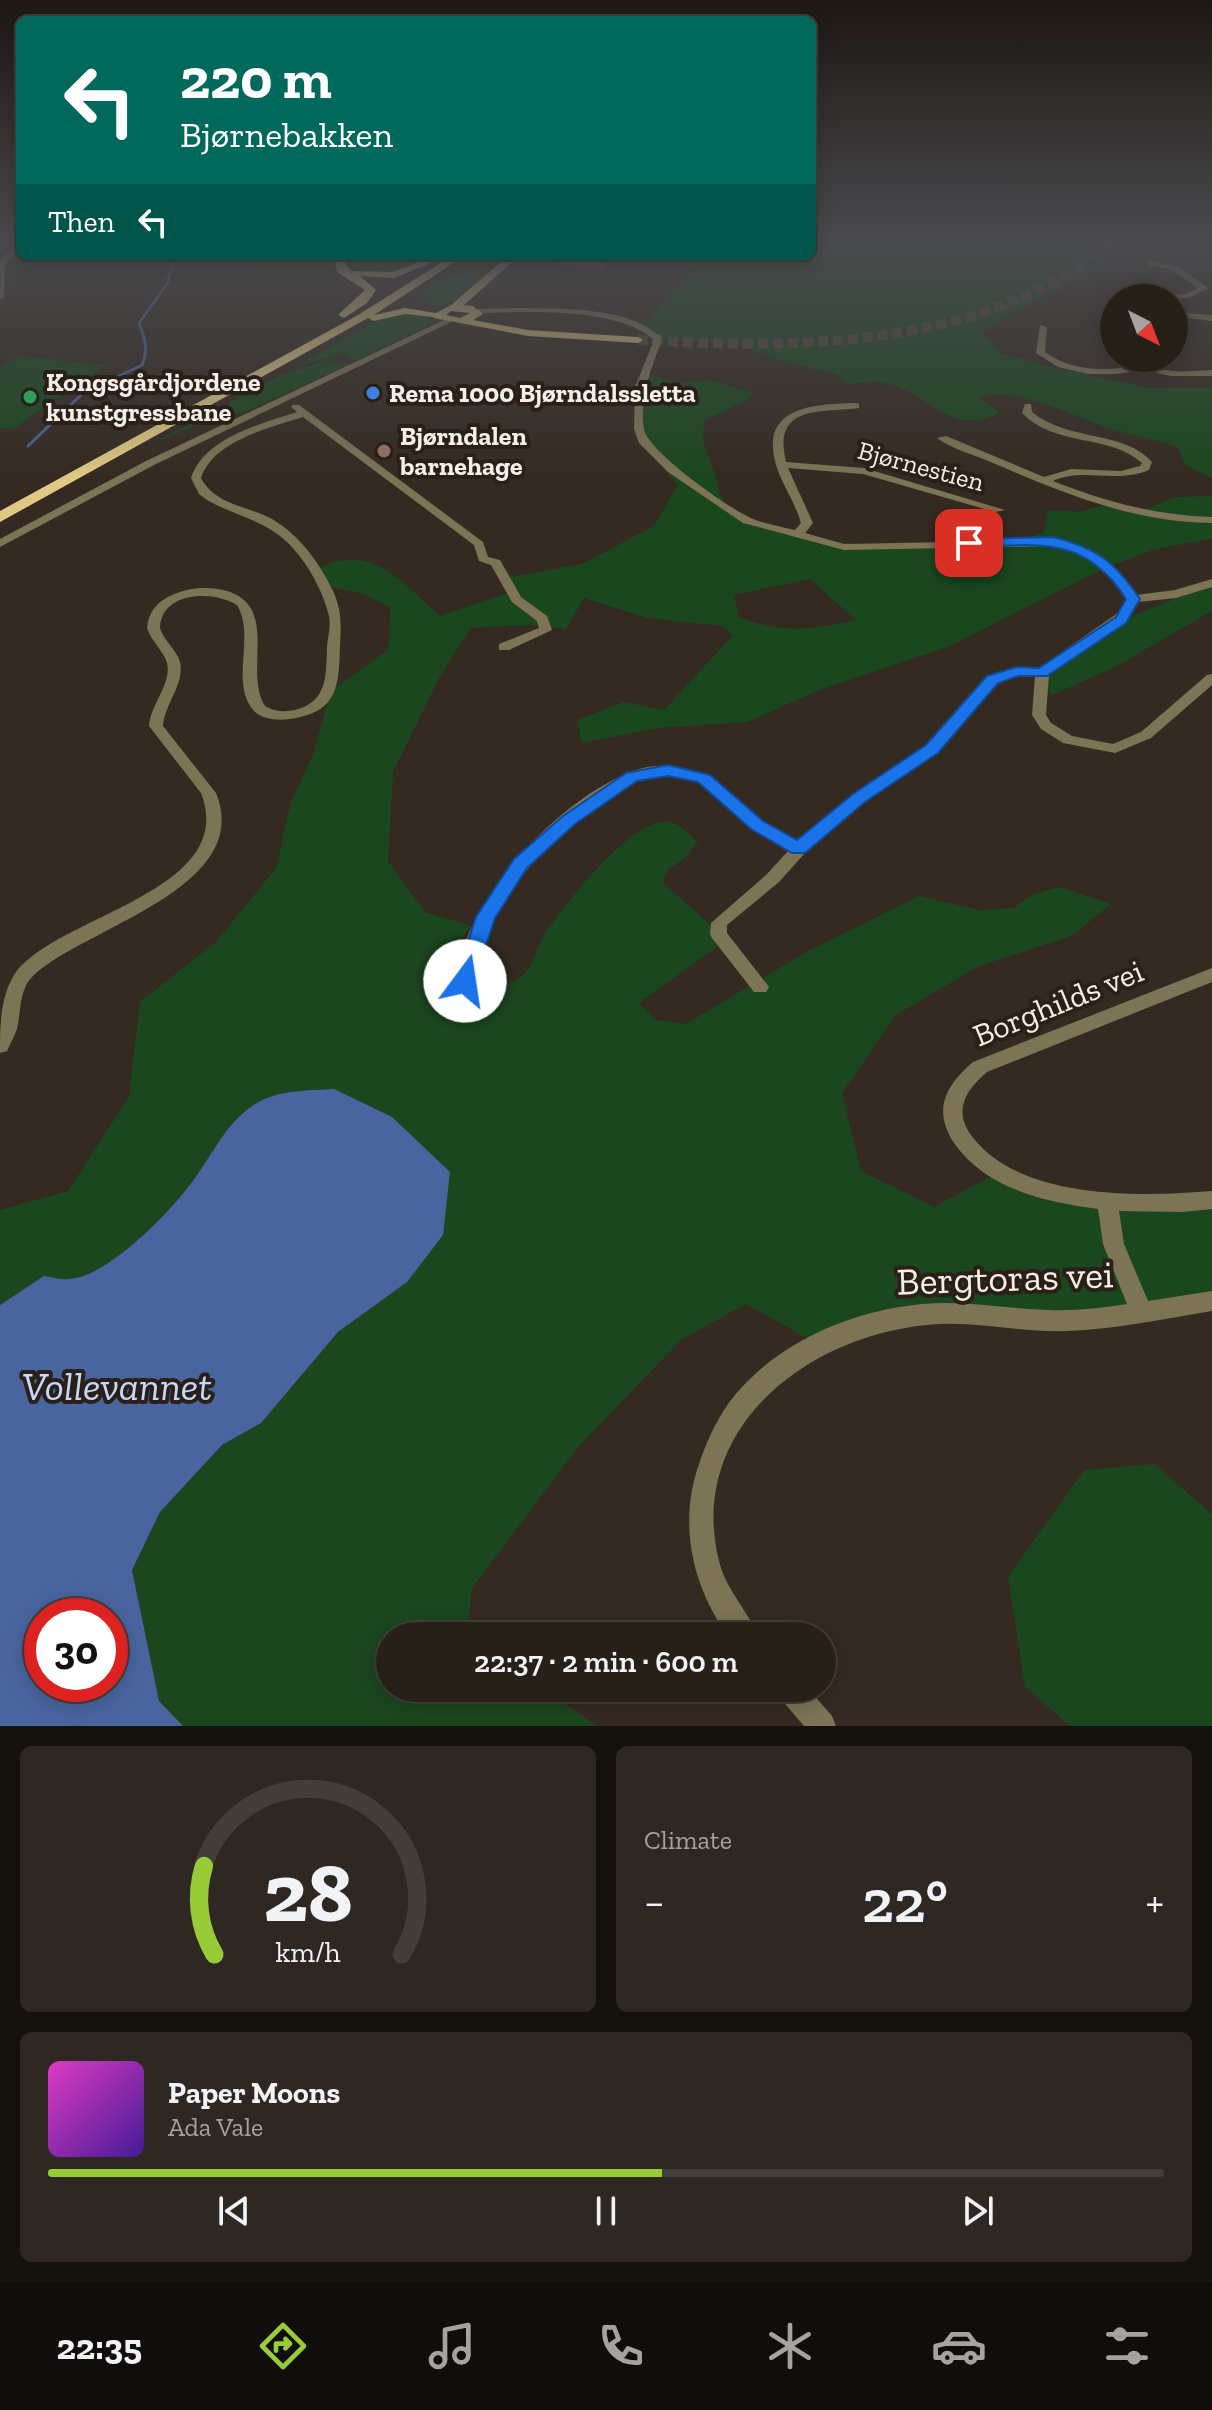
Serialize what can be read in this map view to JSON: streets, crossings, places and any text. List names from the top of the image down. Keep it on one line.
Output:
{"streets":{"street":["Bjørnestien","Borghilds vei","Bergtoras vei"]},"water":["Vollevannet"],"places":["Rema 1000 Bjørndalssletta","Kongsgårdjordene kunstgressbane","Bjørndalen barnehage"],"north":"bottom right","page":{"turn":["220 m","Bjørnebakken"],"then":"Then","limit":"30","trip":"22:37 · 2 min · 600 m","tile":"Climate","heat":["−","22°","+"],"song":["Paper Moons","Ada Vale"],"tabs":"22:35","gauge":["28","km/h"]}}
